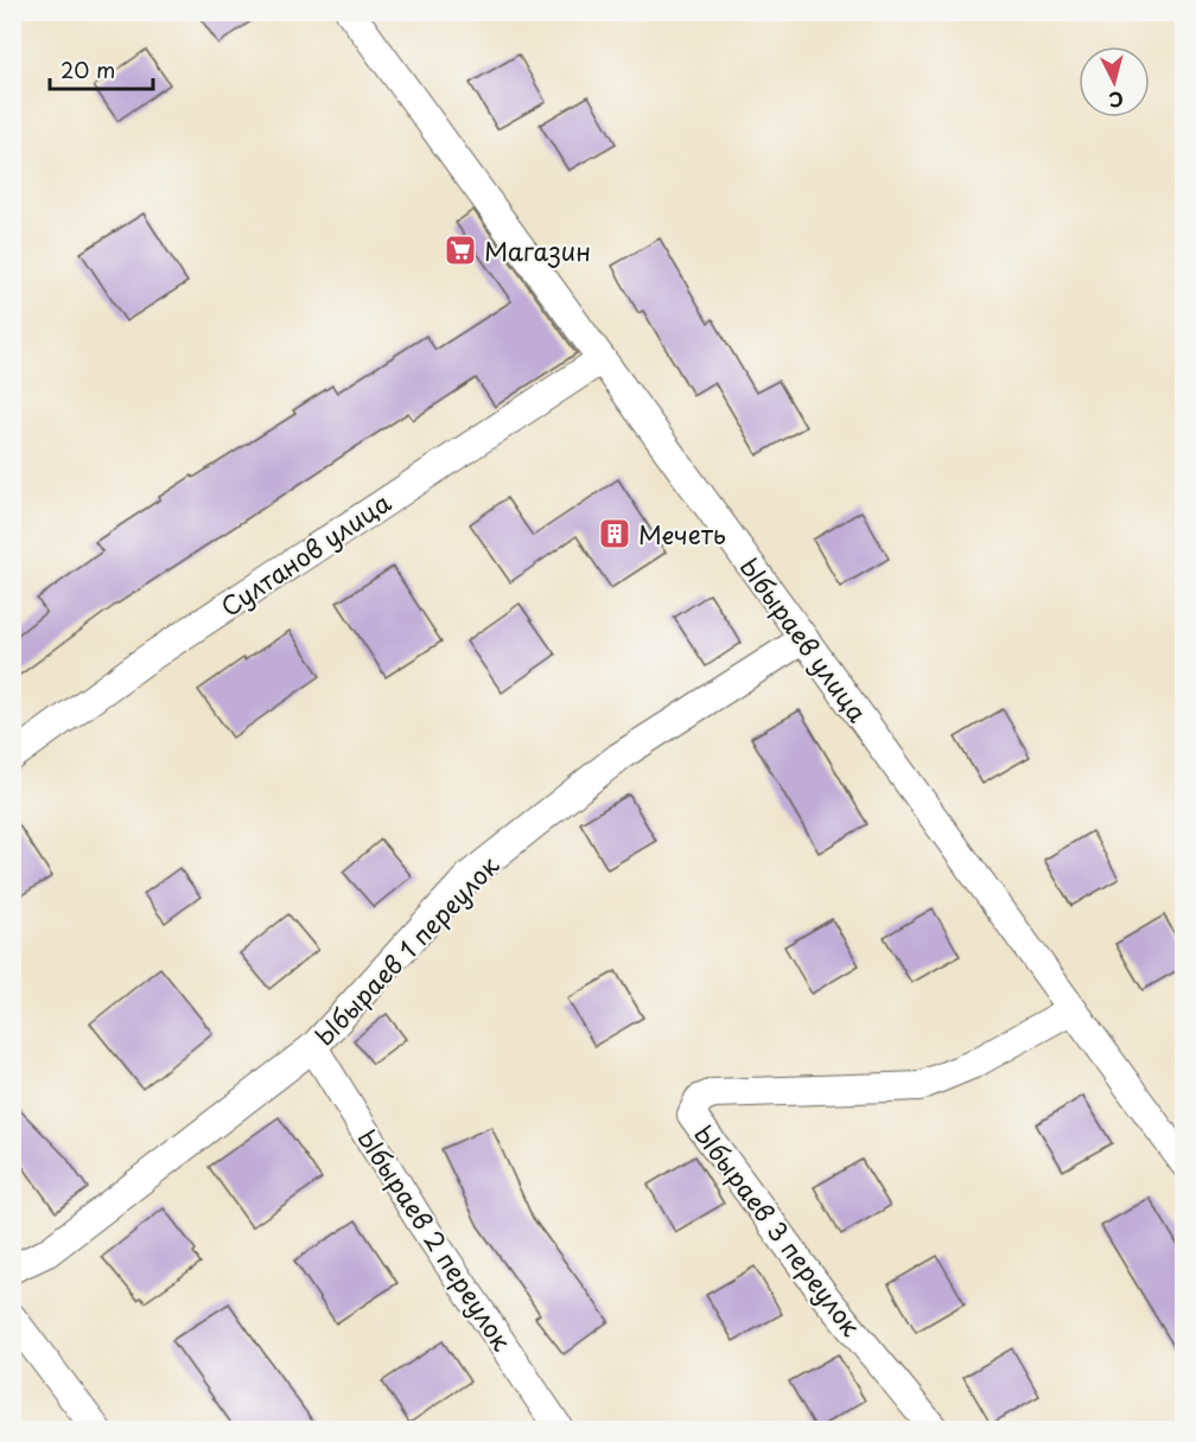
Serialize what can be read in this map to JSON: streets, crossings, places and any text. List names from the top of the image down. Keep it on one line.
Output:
{"streets":{"street":["Султанов улица","Ыбыраев улица","Ыбыраев 1 переулок","Ыбыраев 3 переулок","Ыбыраев 2 переулок"]},"crossings":[["Султанов улица","Ыбыраев улица"],["Ыбыраев улица","Ыбыраев 1 переулок"],["Ыбыраев улица","Ыбыраев 3 переулок"],["Ыбыраев 1 переулок","Ыбыраев 2 переулок"]],"places":{"supermarket":["Магазин"],"building":["Мечеть"]},"scale_bar":"20 m","north":"bottom"}
